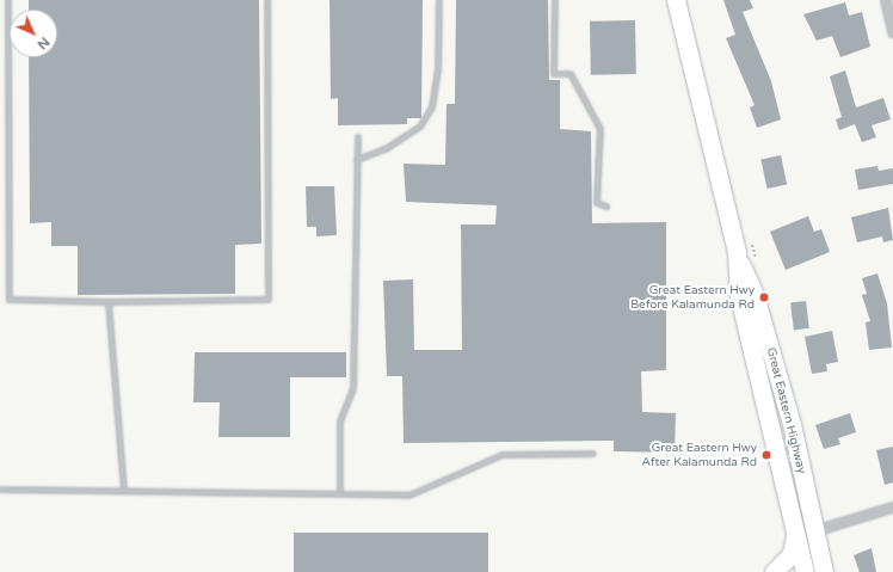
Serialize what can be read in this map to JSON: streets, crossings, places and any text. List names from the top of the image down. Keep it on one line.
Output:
{"streets":{"highway":["Great Eastern Highway"]},"places":["Great Eastern Hwy Before Kalamunda Rd","Great Eastern Hwy After Kalamunda Rd"],"north":"bottom right"}
